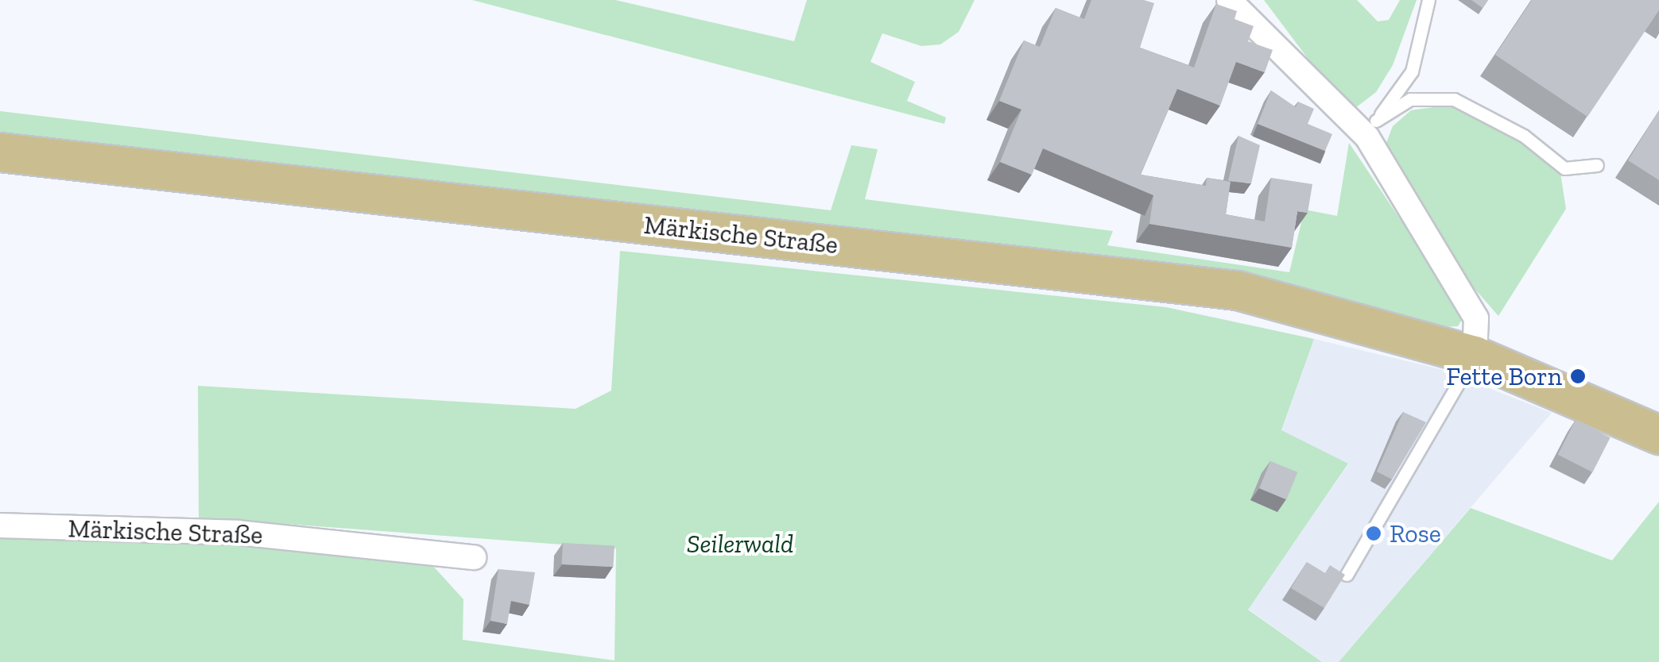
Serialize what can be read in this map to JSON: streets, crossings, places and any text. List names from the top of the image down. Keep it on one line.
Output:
{"streets":{"main road":["Märkische Straße"]},"parks":["Seilerwald"],"places":["Fette Born","Rose"]}
